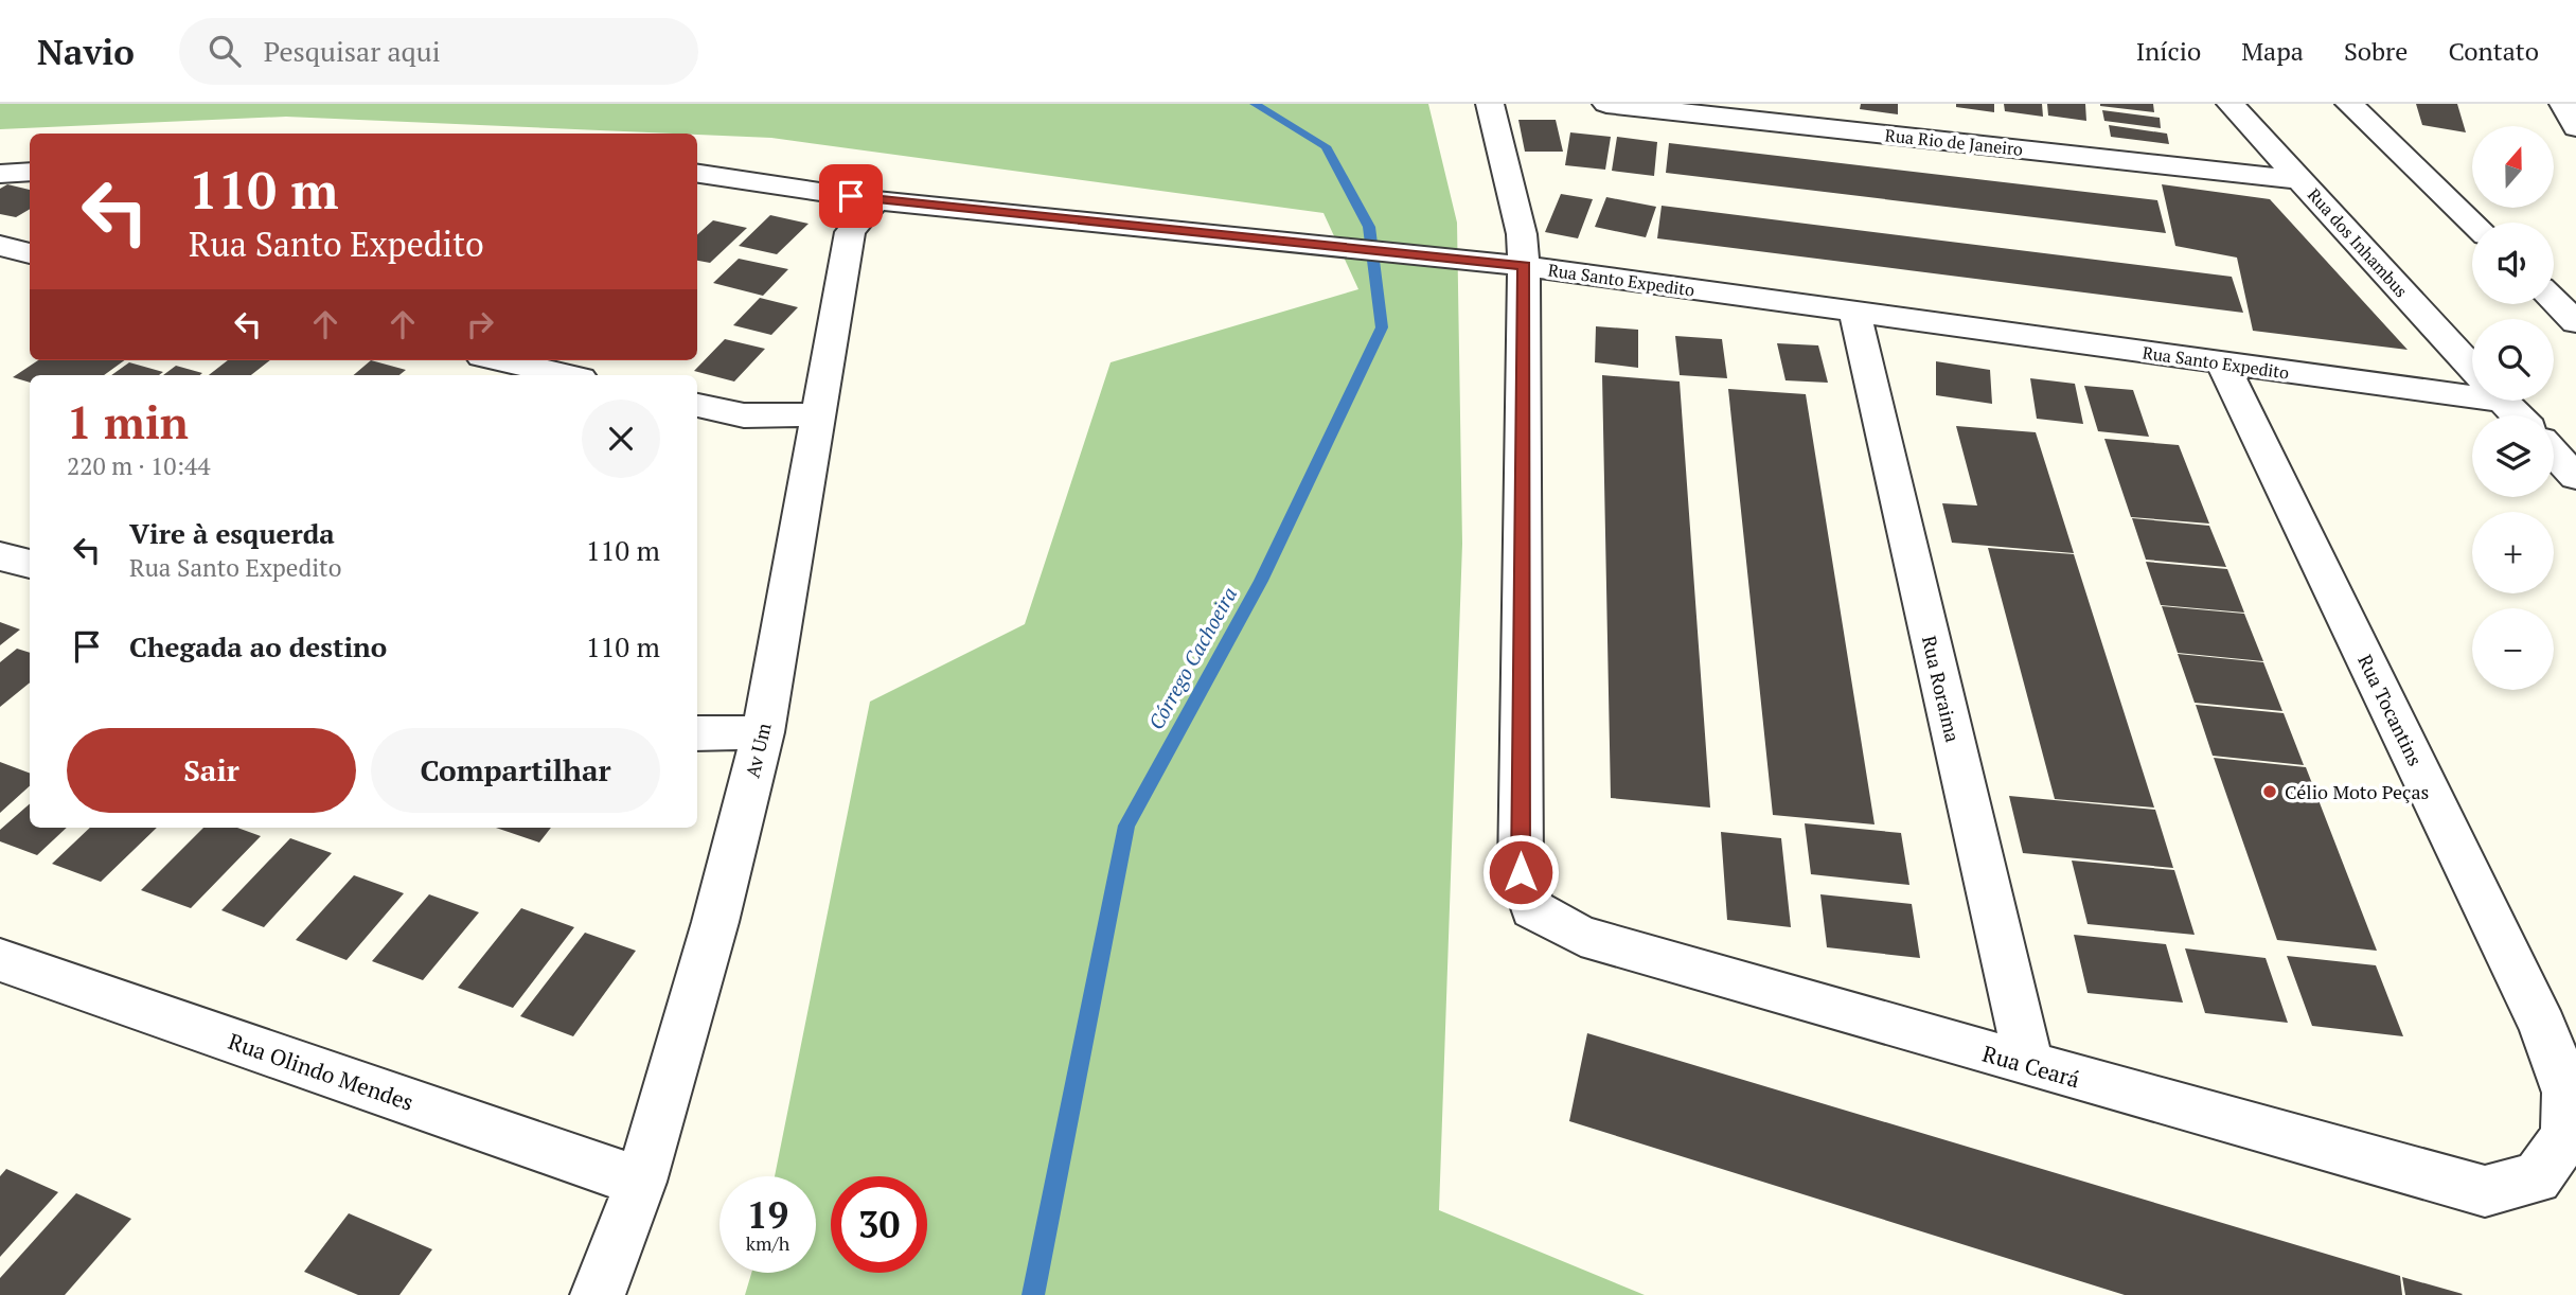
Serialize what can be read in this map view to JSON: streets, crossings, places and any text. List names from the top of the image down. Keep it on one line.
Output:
{"streets":{"street":["Rua Rio de Janeiro","Rua dos Inhambus","Rua Santo Expedito","Rua Roraima","Rua Tocantins","Av Um","Rua Ceará","Rua Olindo Mendes"]},"crossings":[["Rua Rio de Janeiro","Rua dos Inhambus"],["Rua Santo Expedito","Rua Roraima"],["Rua Santo Expedito","Rua Tocantins"],["Rua Santo Expedito","Av Um"],["Rua Santo Expedito","Rua Ceará"],["Rua Roraima","Rua Ceará"],["Rua Tocantins","Rua Ceará"],["Av Um","Rua Olindo Mendes"]],"water":["Córrego Cachoeira"],"places":["Célio Moto Peças"],"north":"top","page":{"header":"Navio","search":"Pesquisar aqui","nav":["Início","Mapa","Sobre","Contato"],"map_buttons":["+","−"],"turn":["110 m","Rua Santo Expedito"],"heading":["1 min","220 m · 10:44"],"list":[{"name":"Vire à esquerda","note":"Rua Santo Expedito","value":"110 m"},{"name":"Chegada ao destino","value":"110 m"}],"buttons":["Sair","Compartilhar"],"speed":"19 km/h","limit":"30"}}
